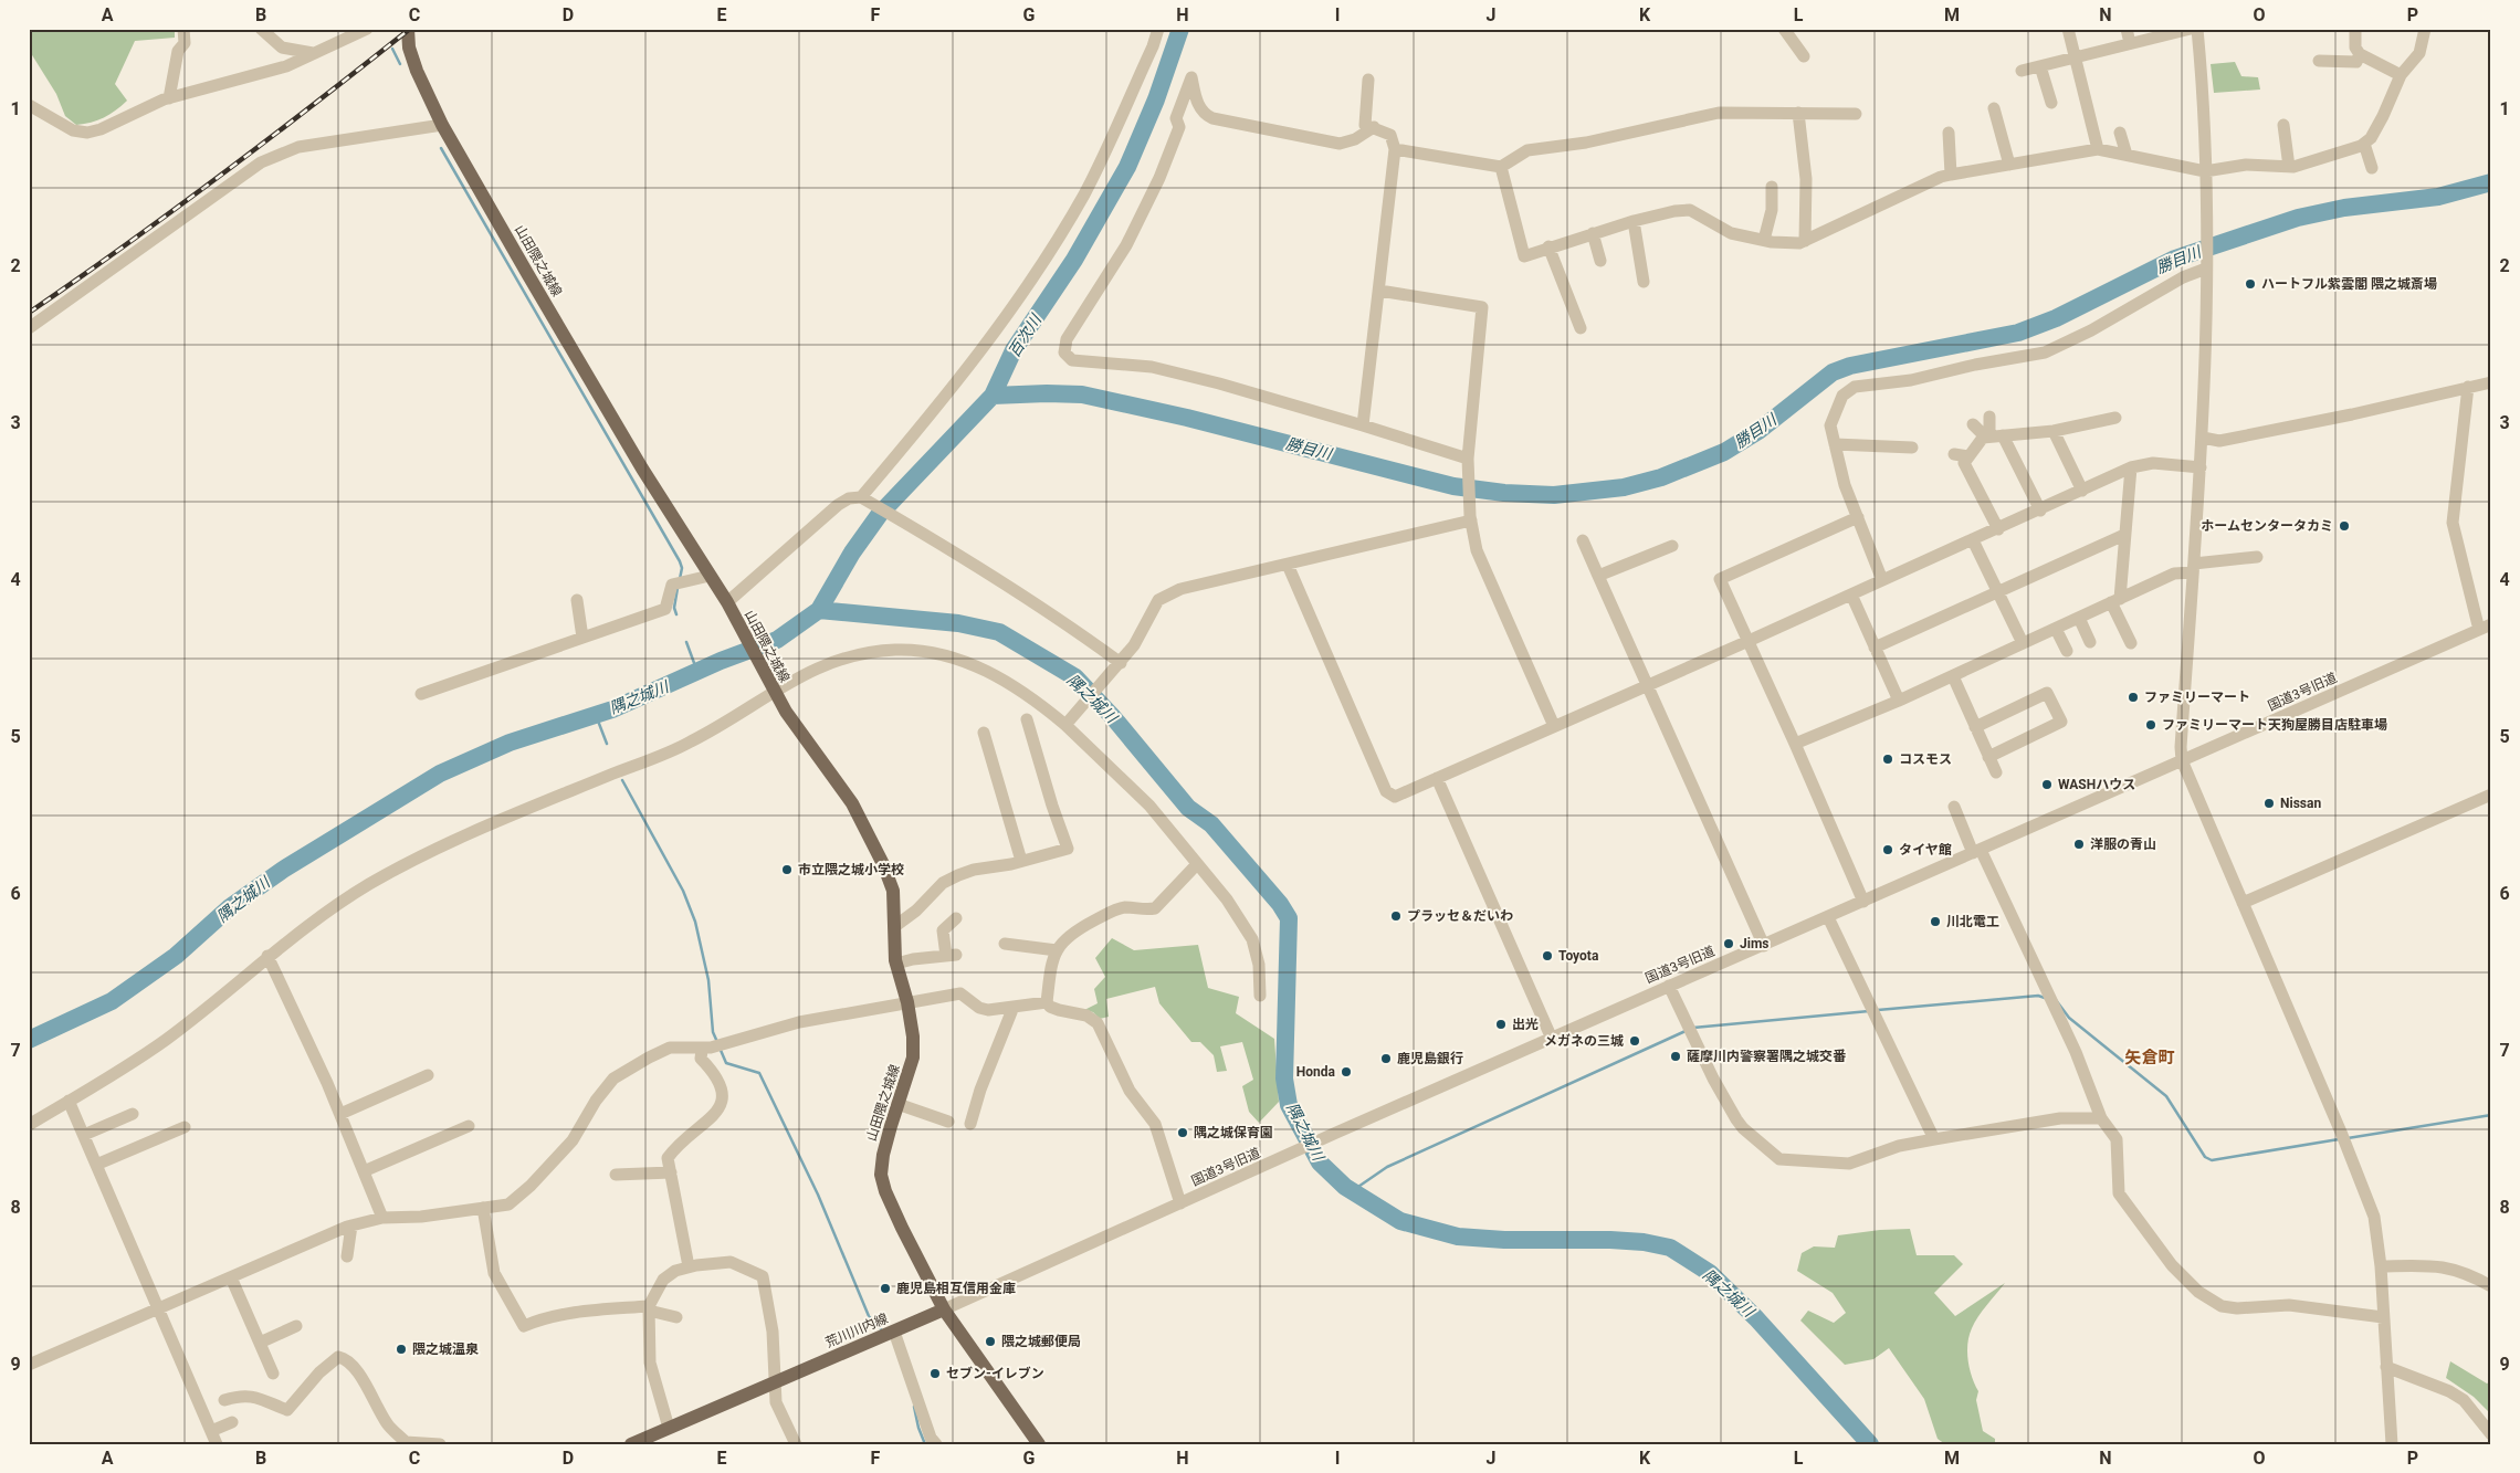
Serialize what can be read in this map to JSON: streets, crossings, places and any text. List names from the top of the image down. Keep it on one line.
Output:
{"streets":{"main road":["山田隈之城線","荒川川内線"],"street":["国道3号旧道"]},"crossings":[["山田隈之城線","国道3号旧道"],["山田隈之城線","荒川川内線"],["国道3号旧道","荒川川内線"]],"districts":["矢倉町"],"water":["勝目川","百次川","隅之城川"],"places":["ハートフル紫雲閣 隈之城斎場","ホームセンタータカミ","ファミリーマート","ファミリーマート天狗屋勝目店駐車場","コスモス","WASHハウス","Nissan","洋服の青山","タイヤ館","市立隈之城小学校","プラッセ＆だいわ","川北電工","Jims","Toyota","出光","メガネの三城","薩摩川内警察署隅之城交番","鹿児島銀行","Honda","隅之城保育園","鹿児島相互信用金庫","隈之城郵便局","隈之城温泉","セブン-イレブン"],"grid":{"columns":["A","B","C","D","E","F","G","H","I","J","K","L","M","N","O","P"],"rows":["1","2","3","4","5","6","7","8","9"]}}
